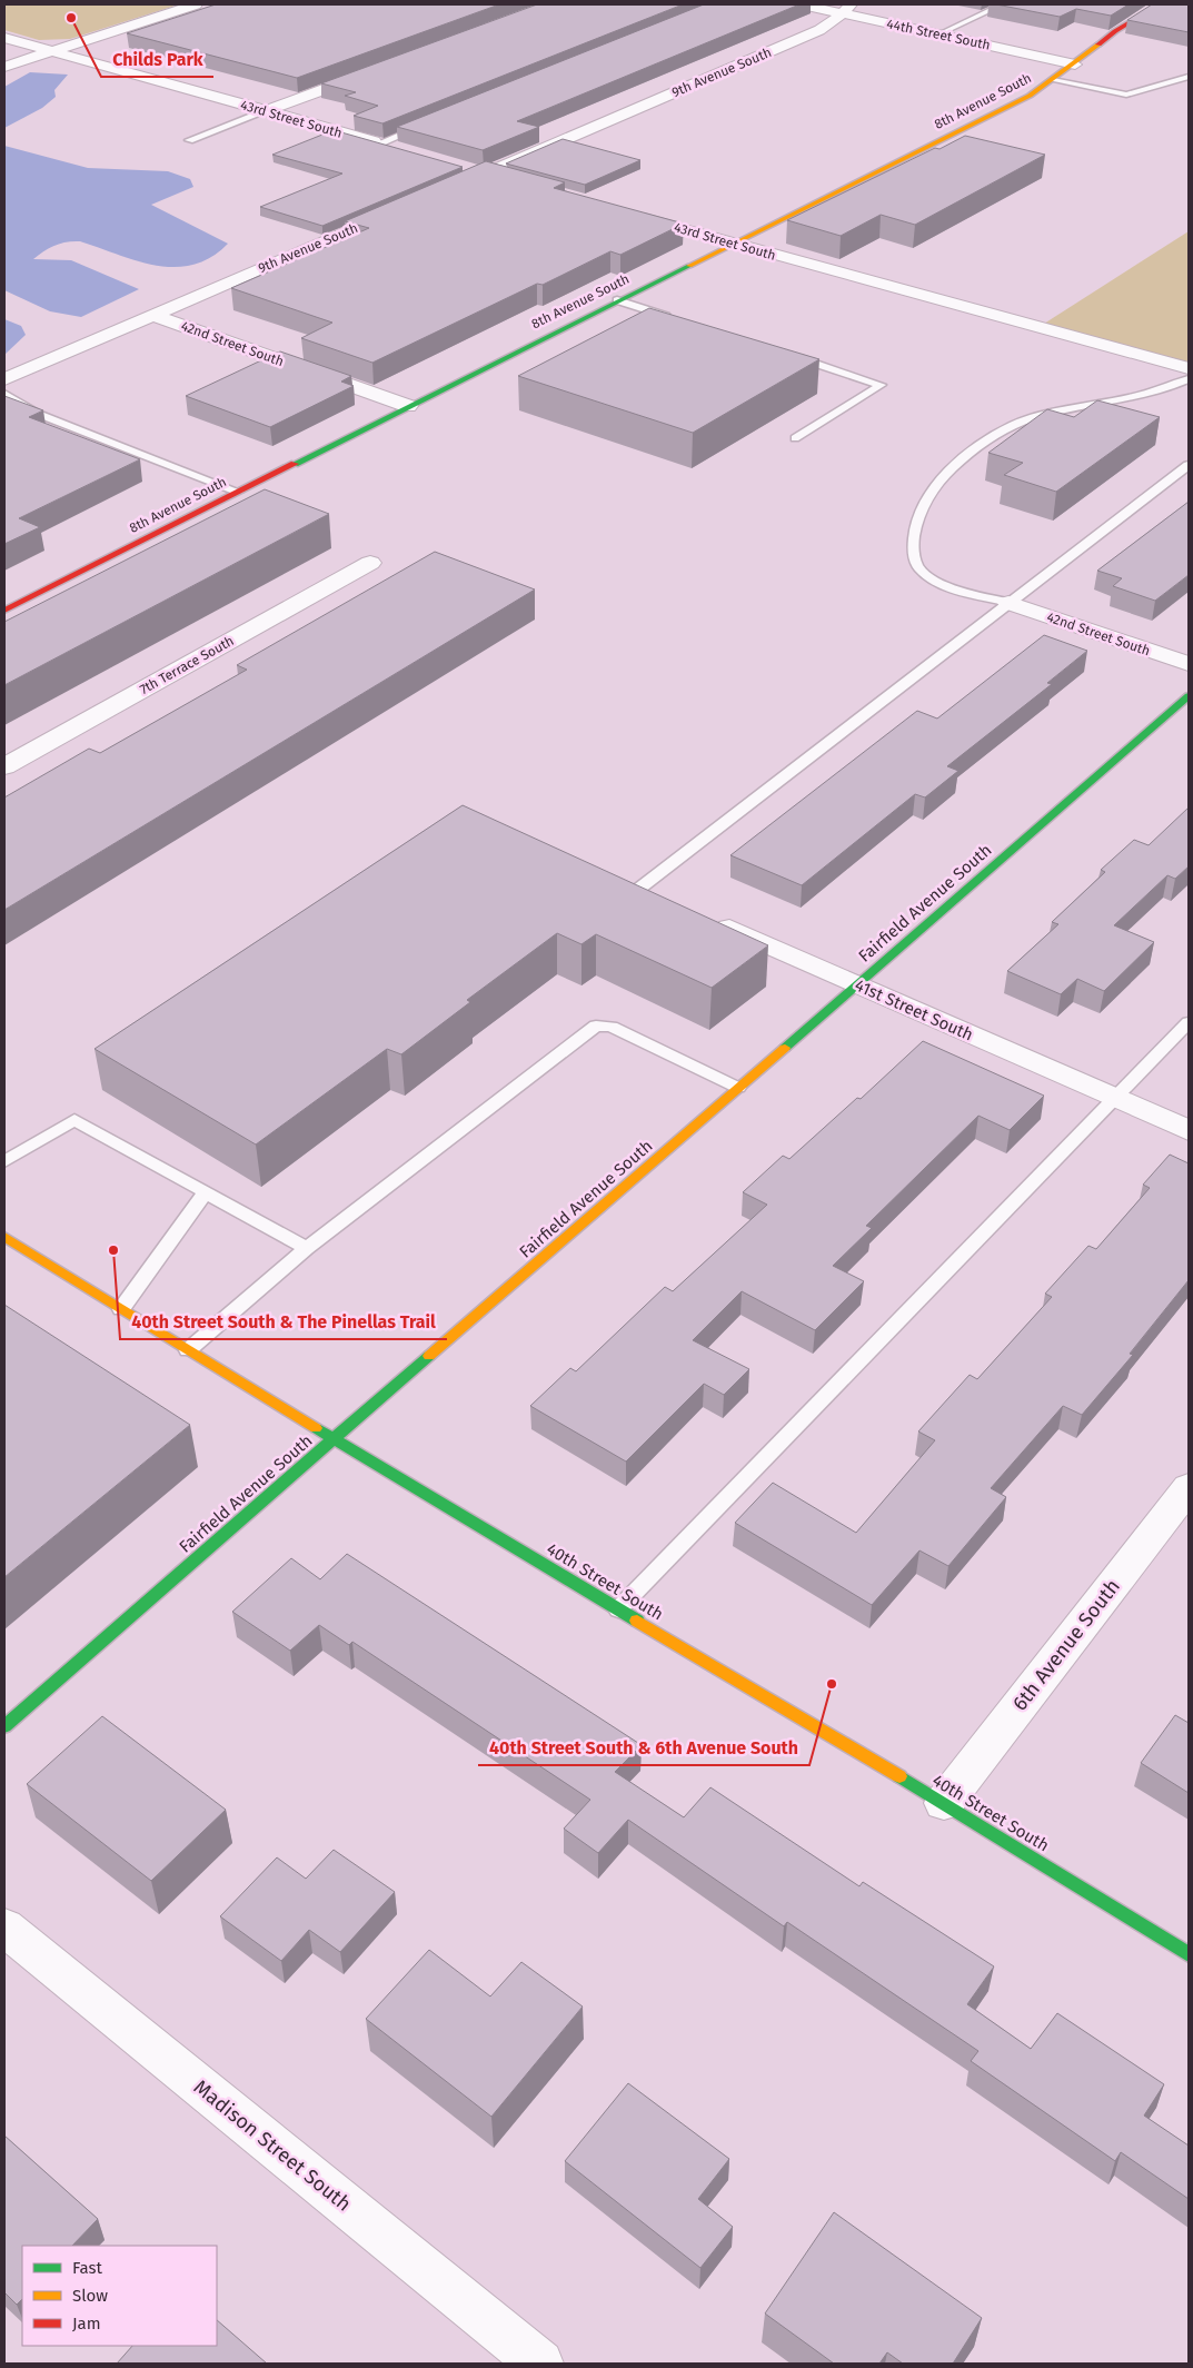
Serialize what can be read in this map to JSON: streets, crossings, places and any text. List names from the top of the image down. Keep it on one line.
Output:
{"streets":{"street":["44th Street South","9th Avenue South","8th Avenue South","43rd Street South","42nd Street South","7th Terrace South","Fairfield Avenue South","41st Street South","40th Street South","6th Avenue South","Madison Street South"]},"crossings":[["44th Street South","9th Avenue South"],["44th Street South","8th Avenue South"],["9th Avenue South","42nd Street South"],["8th Avenue South","43rd Street South"],["8th Avenue South","42nd Street South"],["Fairfield Avenue South","41st Street South"],["Fairfield Avenue South","40th Street South"],["40th Street South","6th Avenue South"]],"places":["Childs Park","40th Street South & The Pinellas Trail","40th Street South & 6th Avenue South"],"legend":["Fast","Slow","Jam"]}
